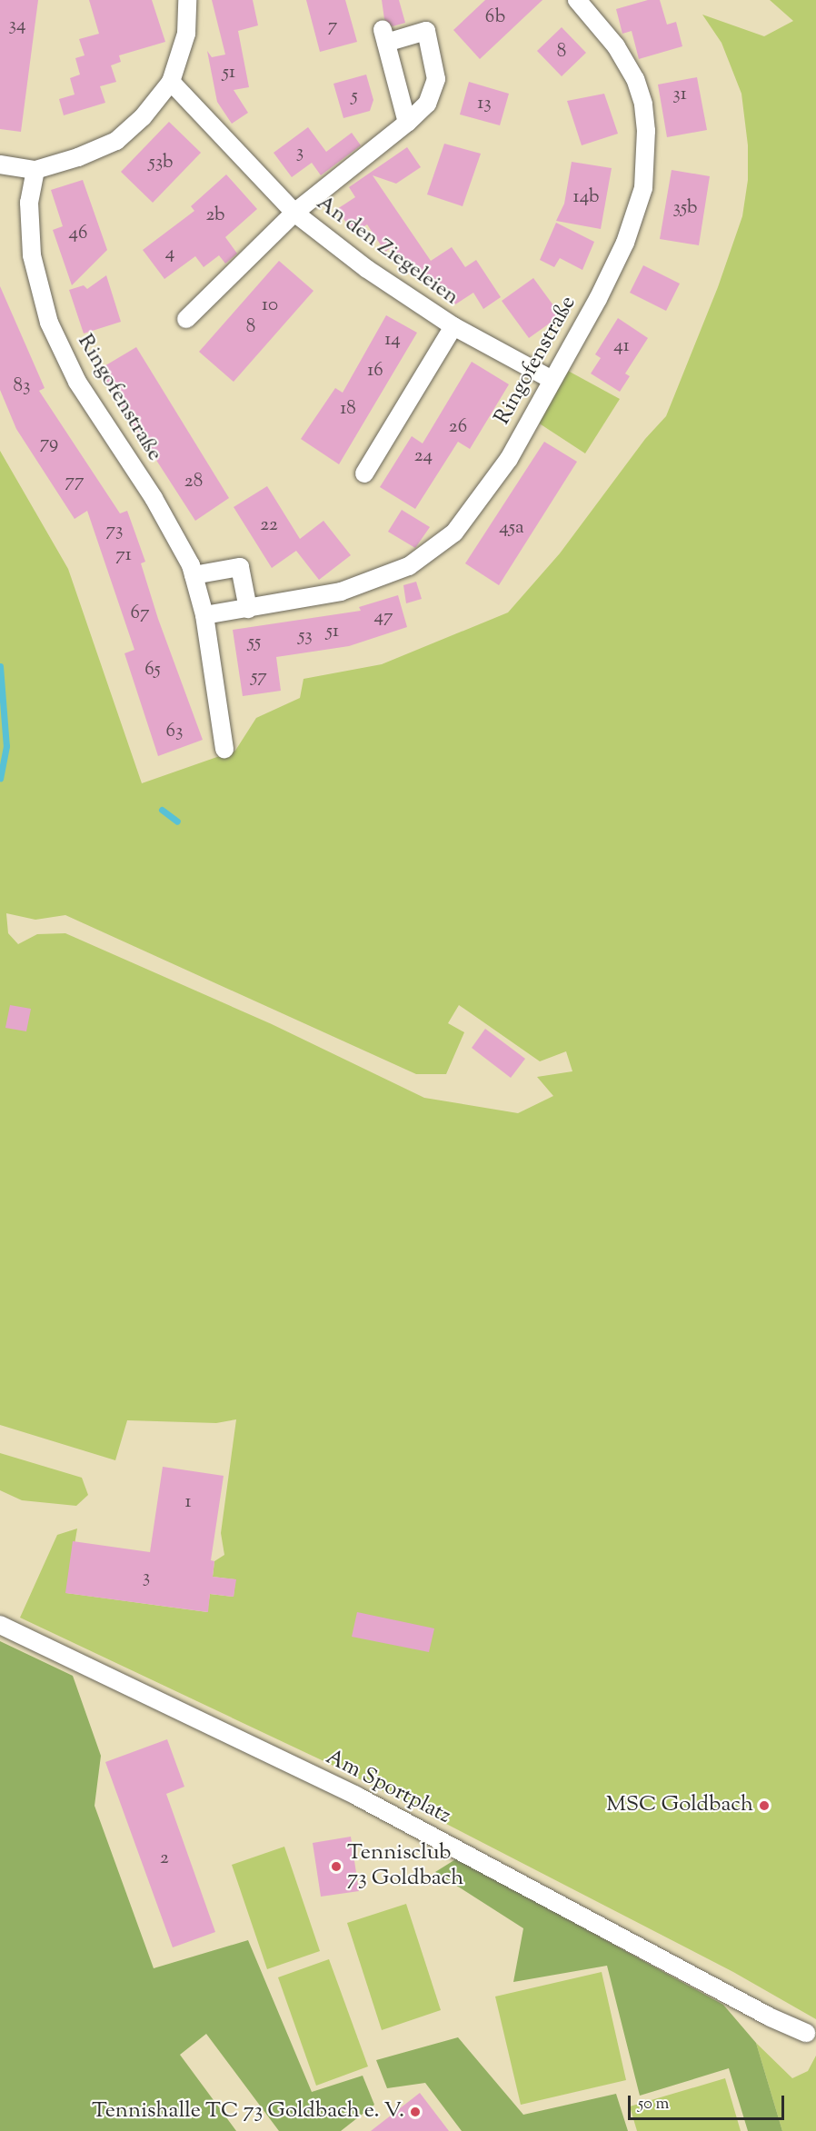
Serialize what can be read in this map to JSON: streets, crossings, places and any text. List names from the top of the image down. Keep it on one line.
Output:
{"streets":{"street":["An den Ziegeleien","Ringofenstraße","Am Sportplatz"]},"crossings":[["An den Ziegeleien","Ringofenstraße"]],"places":["MSC Goldbach","Tennisclub 73 Goldbach","Tennishalle TC 73 Goldbach e. V."],"house_numbers":["6b","34","7","8","51","31","5","13","3","53b","14b","35b","2b","46","4","10","8","14","41","16","83","18","26","79","24","77","28","22","45a","73","71","67","47","51","53","55","65","57","63","1","3","2"],"scale_bar":"50 m"}
